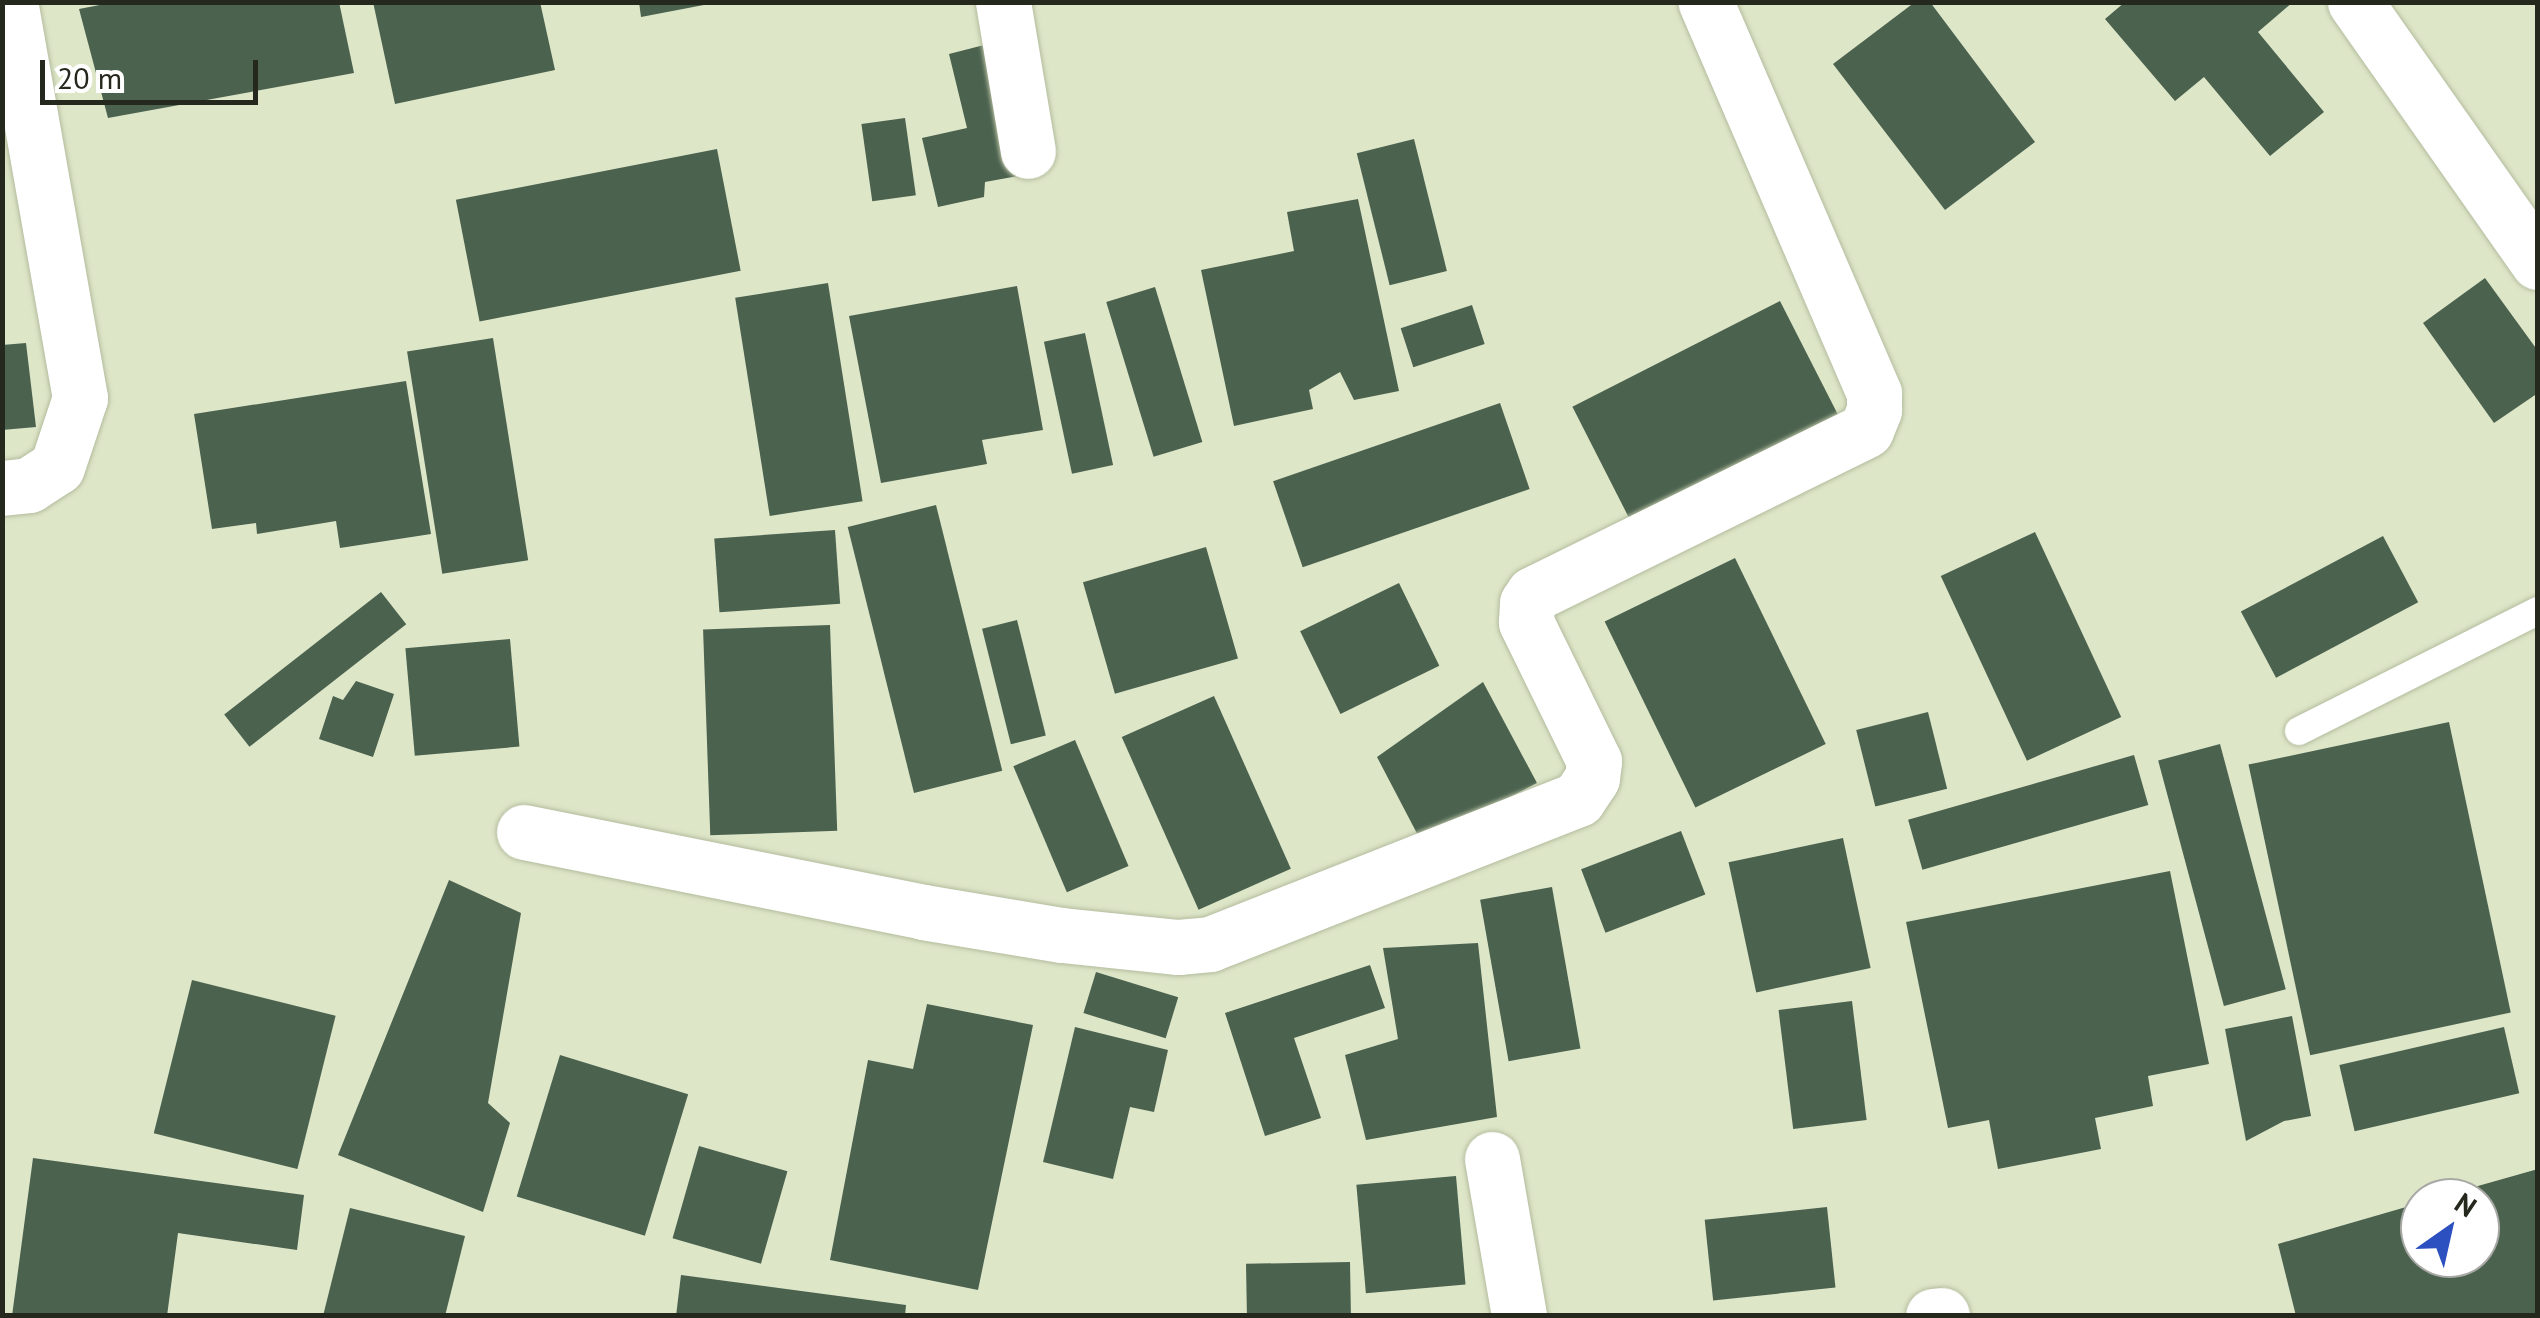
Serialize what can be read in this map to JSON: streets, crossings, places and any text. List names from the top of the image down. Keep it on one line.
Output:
{"scale_bar":"20 m","north":"top right"}
